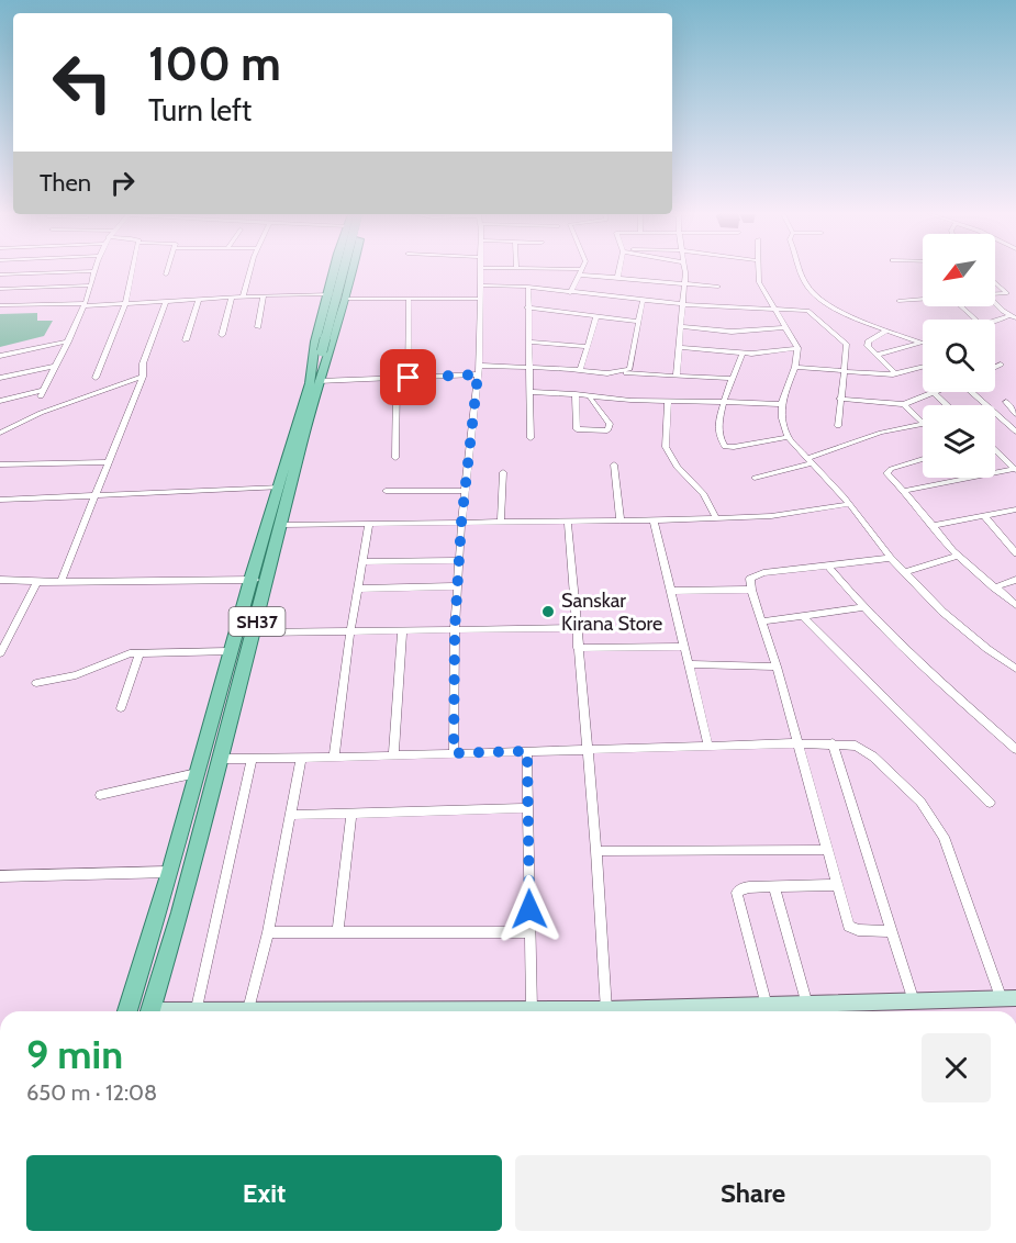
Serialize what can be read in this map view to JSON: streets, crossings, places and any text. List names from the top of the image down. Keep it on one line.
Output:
{"streets":{"main road":["SH37"]},"places":["Sanskar Kirana Store"],"north":"bottom left","page":{"turn":["100 m","Turn left"],"then":"Then","heading":["9 min","650 m · 12:08"],"buttons":["Exit","Share"]}}
